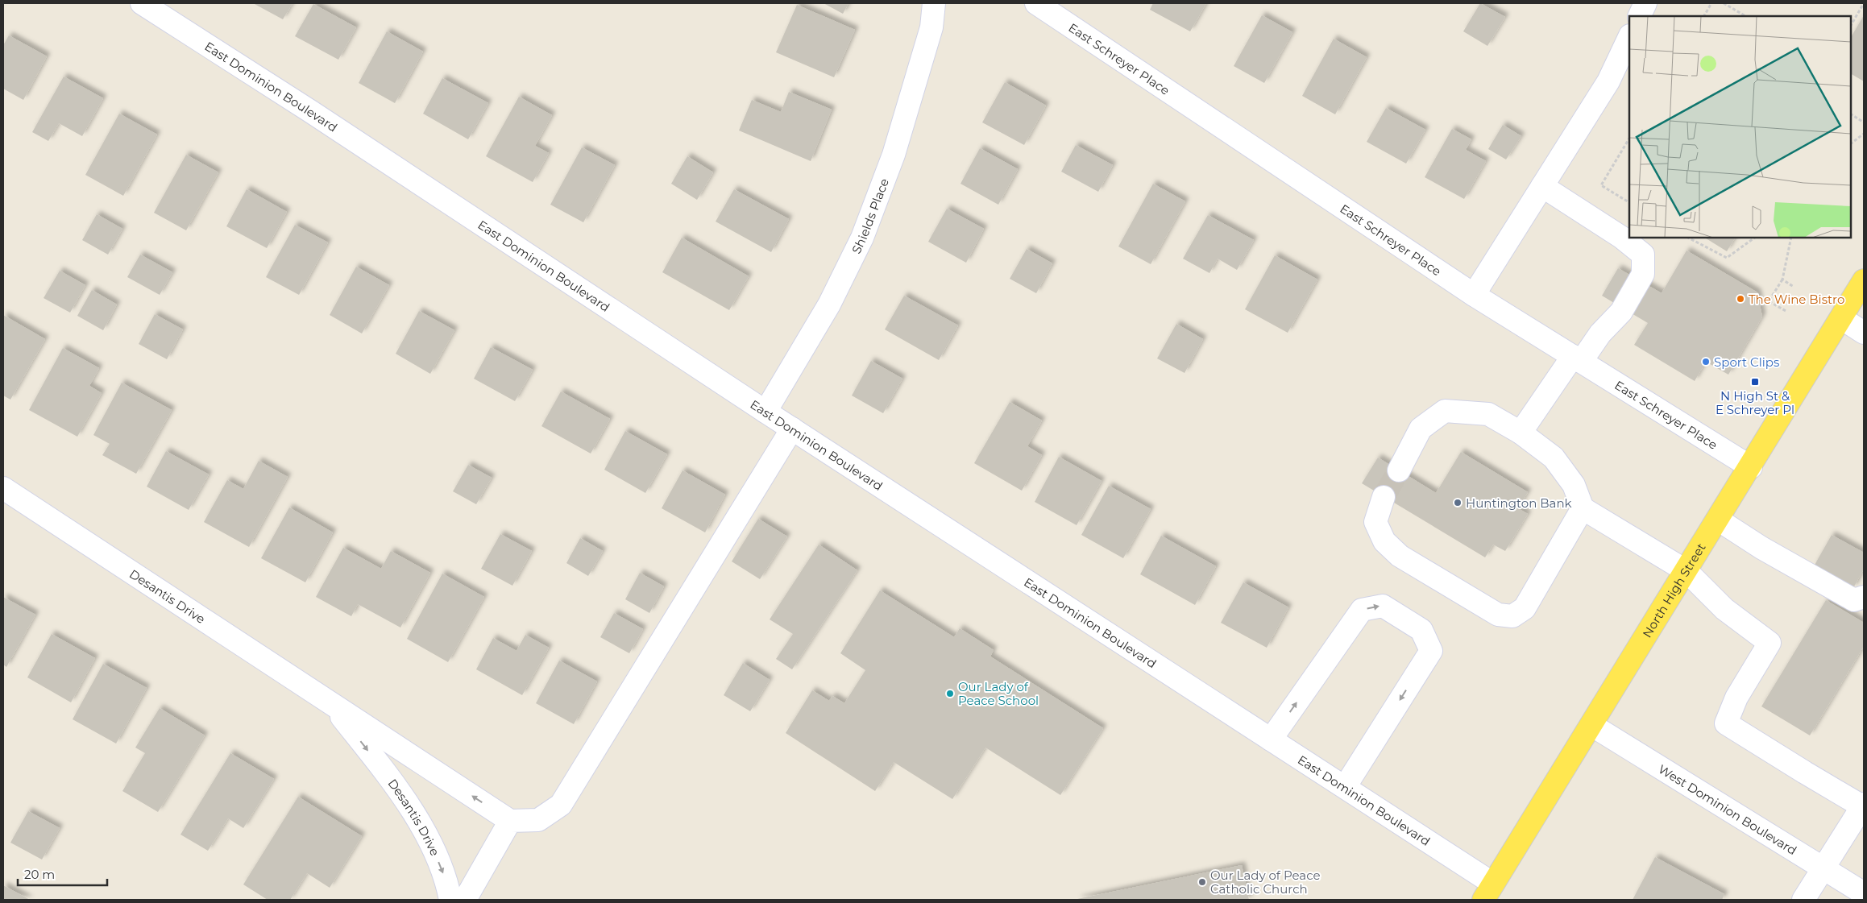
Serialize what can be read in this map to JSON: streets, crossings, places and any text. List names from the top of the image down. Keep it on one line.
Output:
{"streets":{"main road":["North High Street"],"street":["East Schreyer Place","East Dominion Boulevard","Shields Place","Desantis Drive","West Dominion Boulevard"]},"crossings":[["East Schreyer Place","North High Street"],["East Dominion Boulevard","Shields Place"],["East Dominion Boulevard","North High Street"],["North High Street","West Dominion Boulevard"]],"places":{"other":["The Wine Bistro","Sport Clips","Huntington Bank","Our Lady of Peace School","Our Lady of Peace Catholic Church"],"transit":["N High St & E Schreyer Pl"]},"scale_bar":"20 m"}
